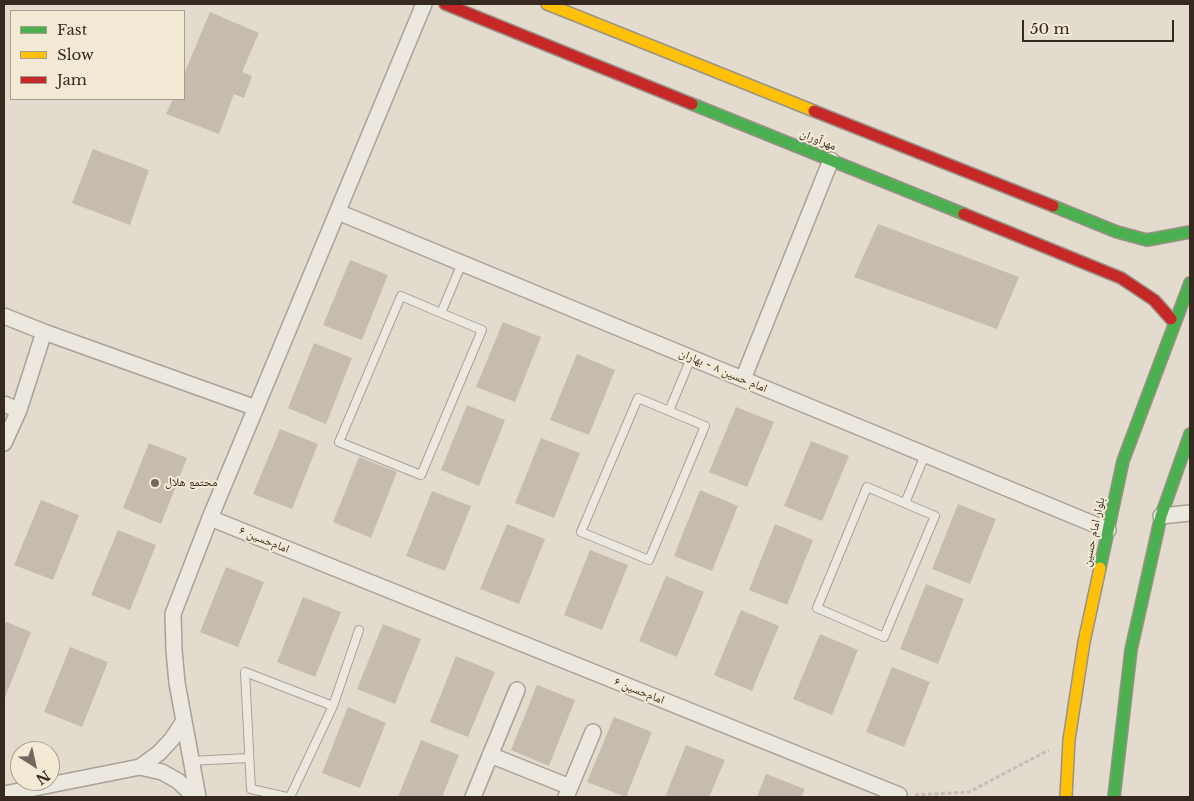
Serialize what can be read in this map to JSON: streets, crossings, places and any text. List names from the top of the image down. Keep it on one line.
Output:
{"streets":{"street":["مهرآوران","امام حسین ۸ - بهاران","بلوار امام حسین","امام‌حسین ۶"]},"crossings":[["مهرآوران","بلوار امام حسین"],["امام حسین ۸ - بهاران","بلوار امام حسین"]],"places":["محتمع هلال"],"legend":["Fast","Slow","Jam"],"scale_bar":"50 m","north":"bottom right"}
